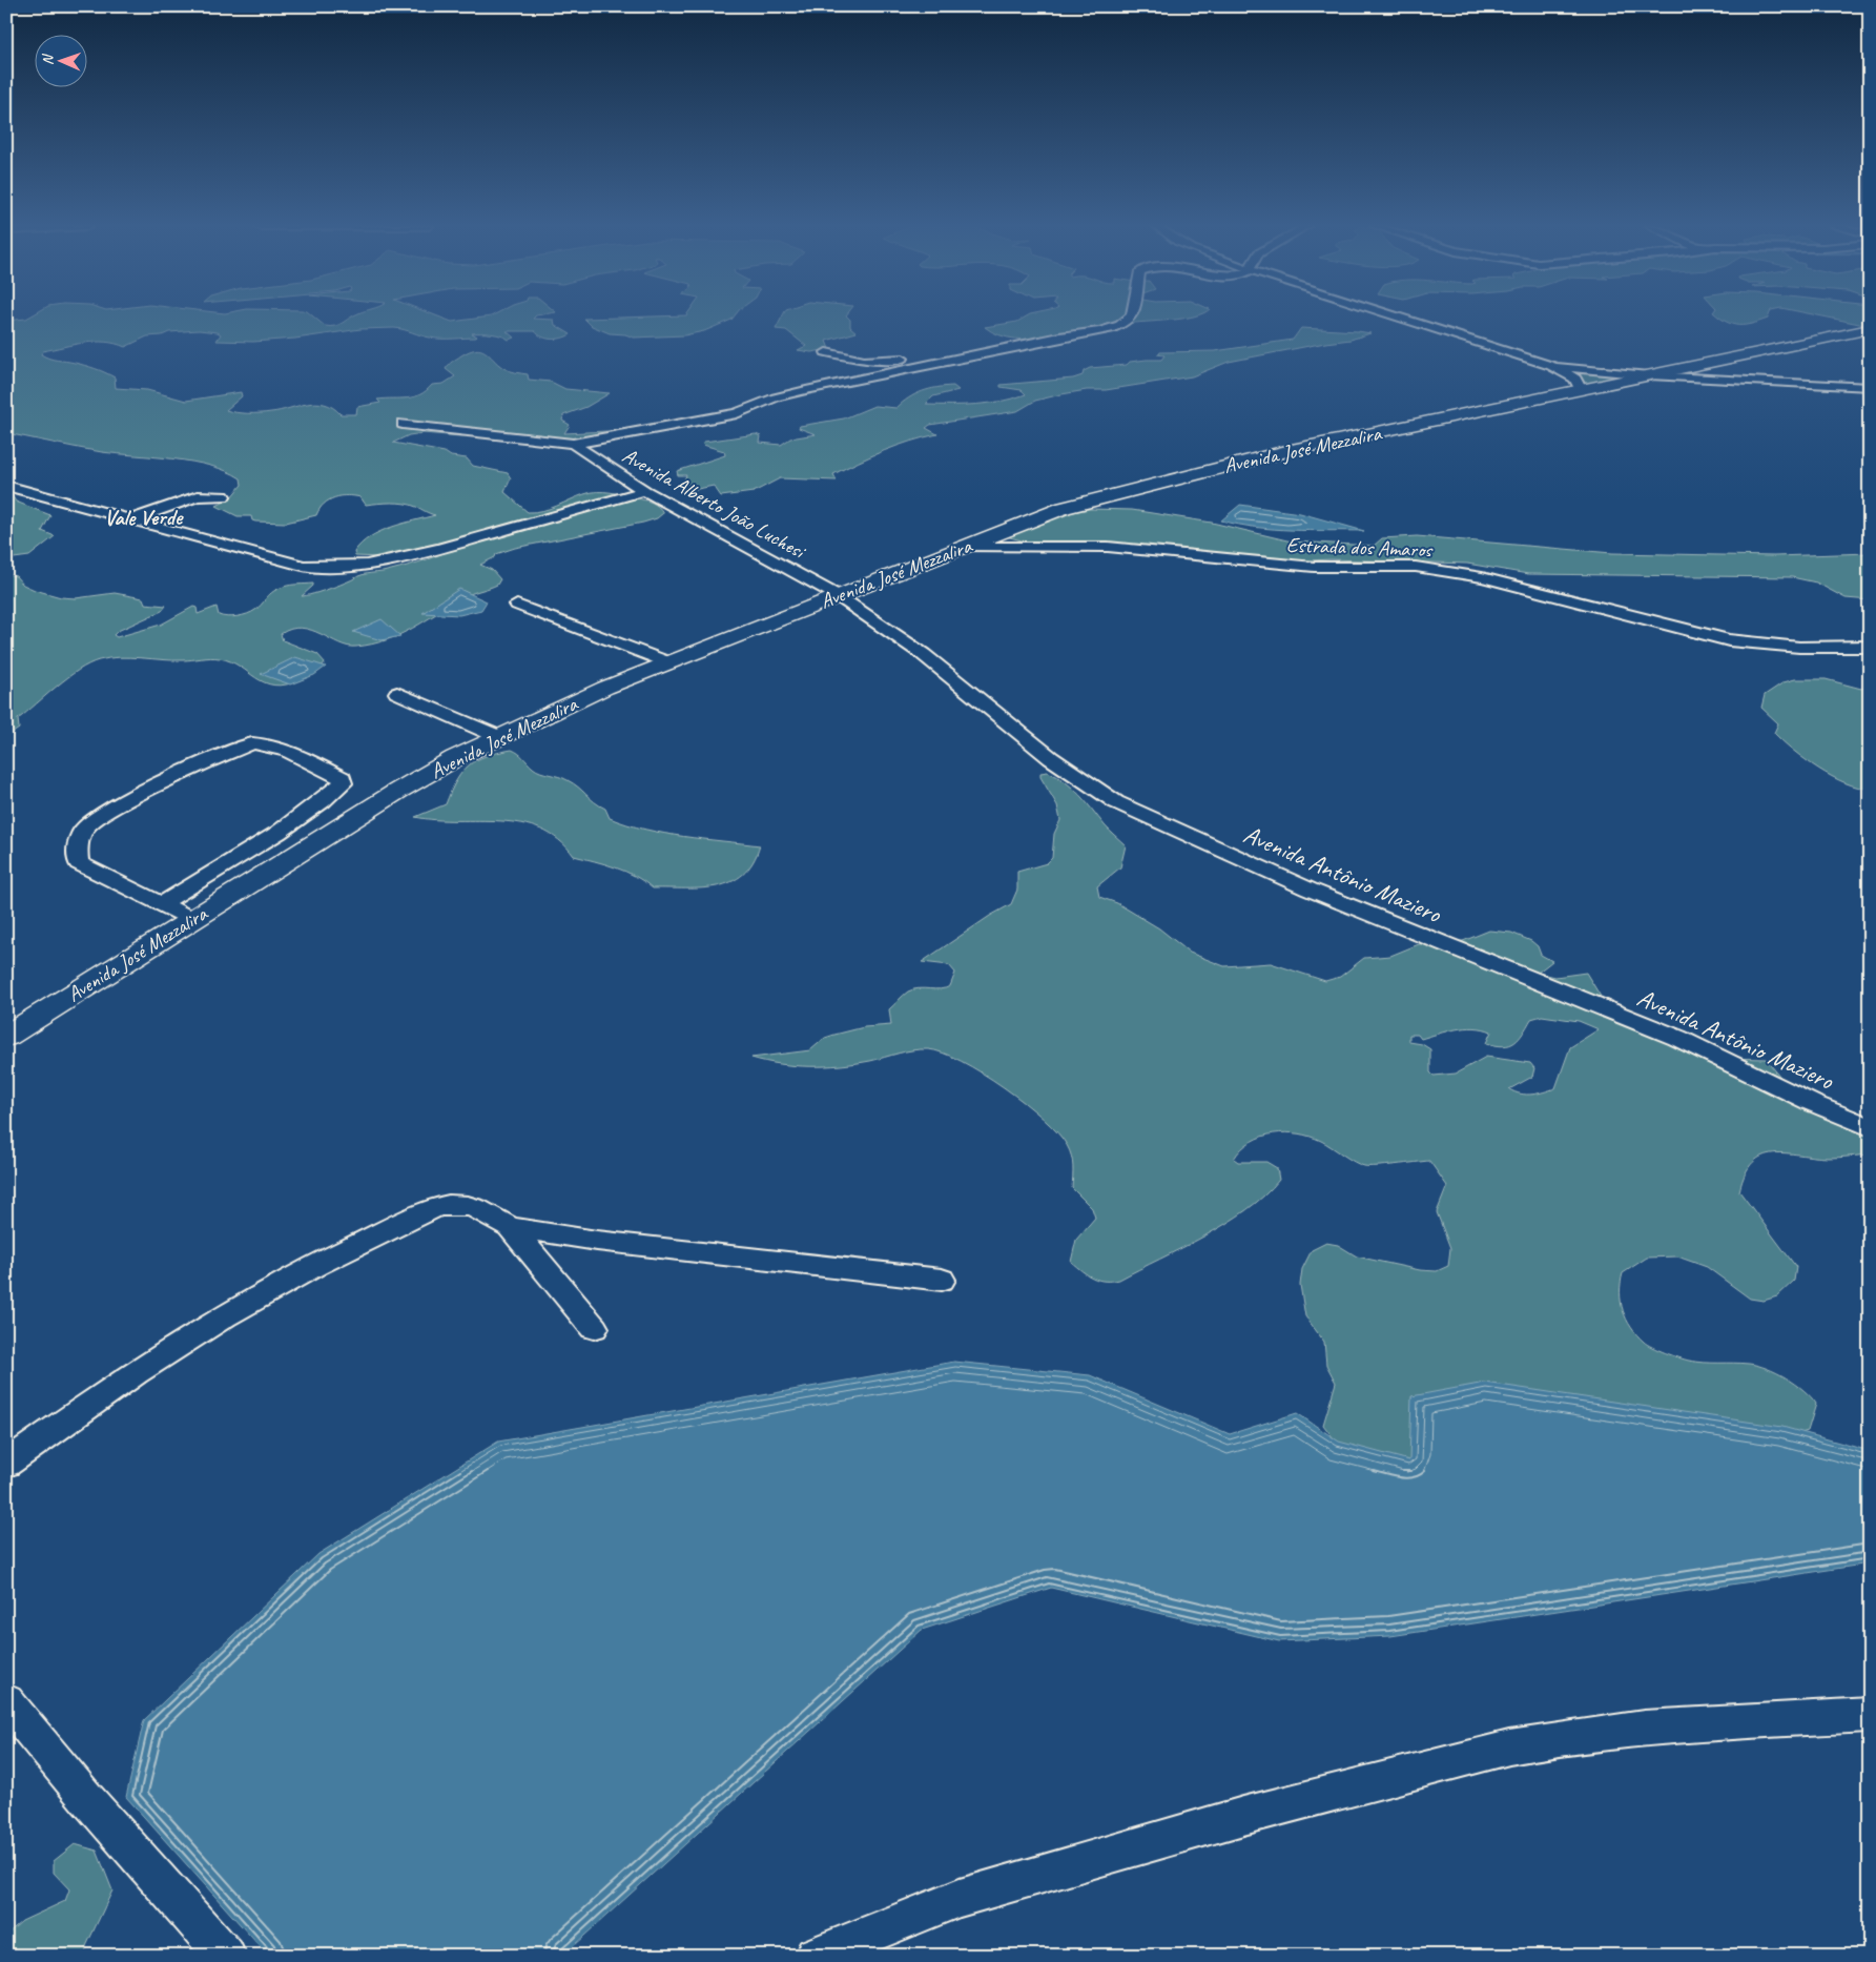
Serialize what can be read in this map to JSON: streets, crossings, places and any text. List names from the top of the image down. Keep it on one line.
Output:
{"streets":{"main road":["Avenida José Mezzalira"],"street":["Avenida Alberto João Luchesi","Estrada dos Amaros","Avenida Antônio Maziero"]},"crossings":[["Avenida José Mezzalira","Avenida Alberto João Luchesi"],["Avenida José Mezzalira","Estrada dos Amaros"],["Avenida José Mezzalira","Avenida Antônio Maziero"],["Avenida Alberto João Luchesi","Avenida Antônio Maziero"]],"districts":["Vale Verde"],"north":"left"}
